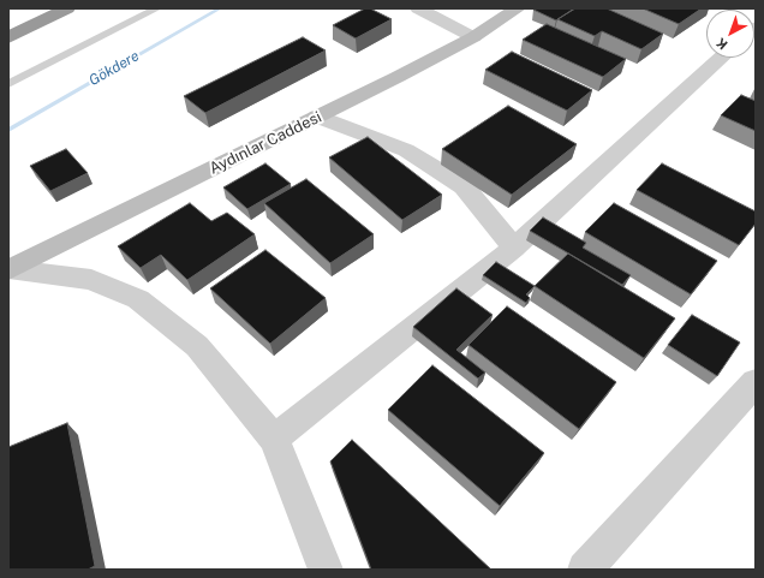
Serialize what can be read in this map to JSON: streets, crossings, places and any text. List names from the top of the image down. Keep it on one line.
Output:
{"streets":{"street":["Aydınlar Caddesi"]},"water":["Gökdere"],"north":"bottom left"}
